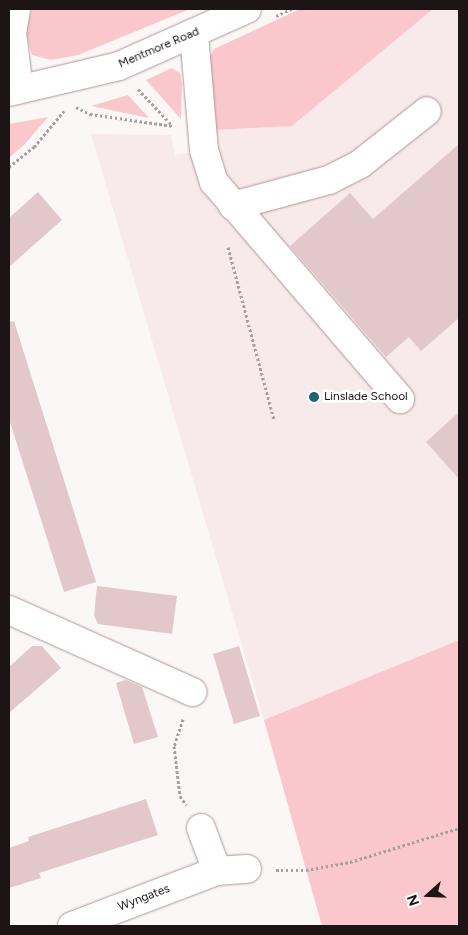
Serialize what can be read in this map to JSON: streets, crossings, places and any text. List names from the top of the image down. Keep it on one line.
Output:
{"streets":{"street":["Mentmore Road","Wyngates"]},"places":["Linslade School"],"north":"left"}
